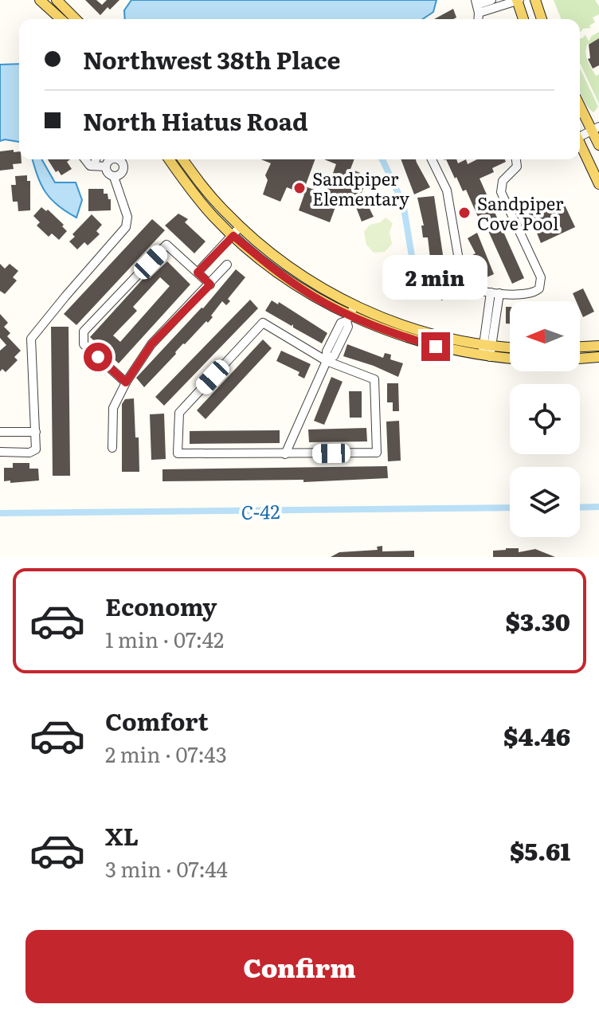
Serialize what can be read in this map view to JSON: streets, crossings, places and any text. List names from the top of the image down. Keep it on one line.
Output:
{"water":["C-42"],"places":["Sandpiper Elementary","Sandpiper Cove Pool"],"north":"left","page":{"banner":["Northwest 38th Place","North Hiatus Road"],"bubble":"2 min","list":[{"name":"Economy","note":"1 min · 07:42","value":"$3.30"},{"name":"Comfort","note":"2 min · 07:43","value":"$4.46"},{"name":"XL","note":"3 min · 07:44","value":"$5.61"}],"buttons":"Confirm"}}
